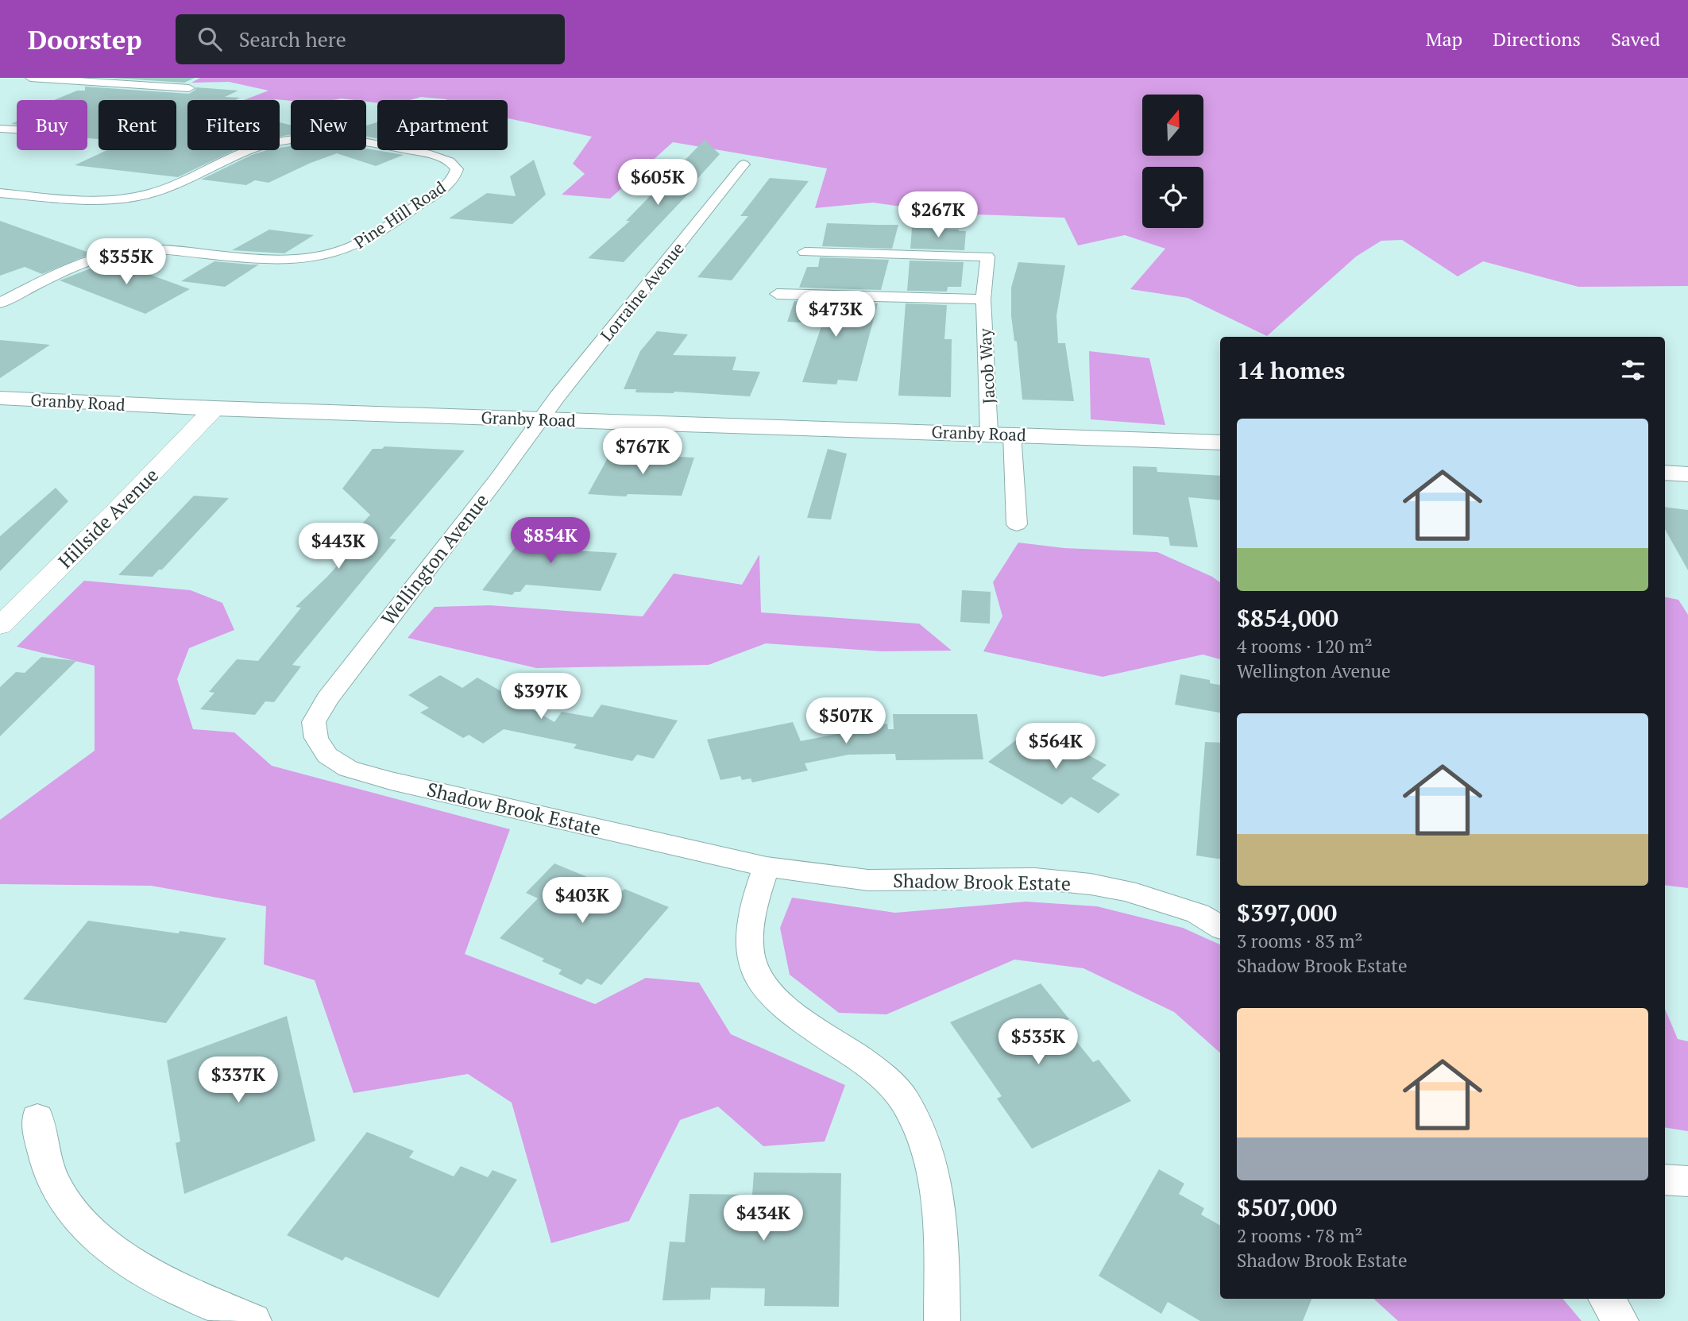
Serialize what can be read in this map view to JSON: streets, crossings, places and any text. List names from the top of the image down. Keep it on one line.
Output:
{"streets":{"main road":["Granby Road"],"street":["Pine Hill Road","Lorraine Avenue","Jacob Way","Hillside Avenue","Wellington Avenue","Shadow Brook Estate"]},"crossings":[["Lorraine Avenue","Granby Road"],["Lorraine Avenue","Wellington Avenue"],["Jacob Way","Granby Road"],["Granby Road","Hillside Avenue"],["Granby Road","Wellington Avenue"],["Wellington Avenue","Shadow Brook Estate"]],"north":"top","page":{"header":"Doorstep","search":"Search here","nav":["Map","Directions","Saved"],"chip":["Buy","Rent","Filters","New","Apartment"],"price":["$605K","$267K","$355K","$473K","$767K","$854K","$443K","$397K","$507K","$564K","$403K","$535K","$337K","$434K"],"heading":"14 homes","list":[{"name":"$854,000","note":"4 rooms · 120 m² · Wellington Avenue"},{"name":"$397,000","note":"3 rooms · 83 m² · Shadow Brook Estate"},{"name":"$507,000","note":"2 rooms · 78 m² · Shadow Brook Estate"}]}}
